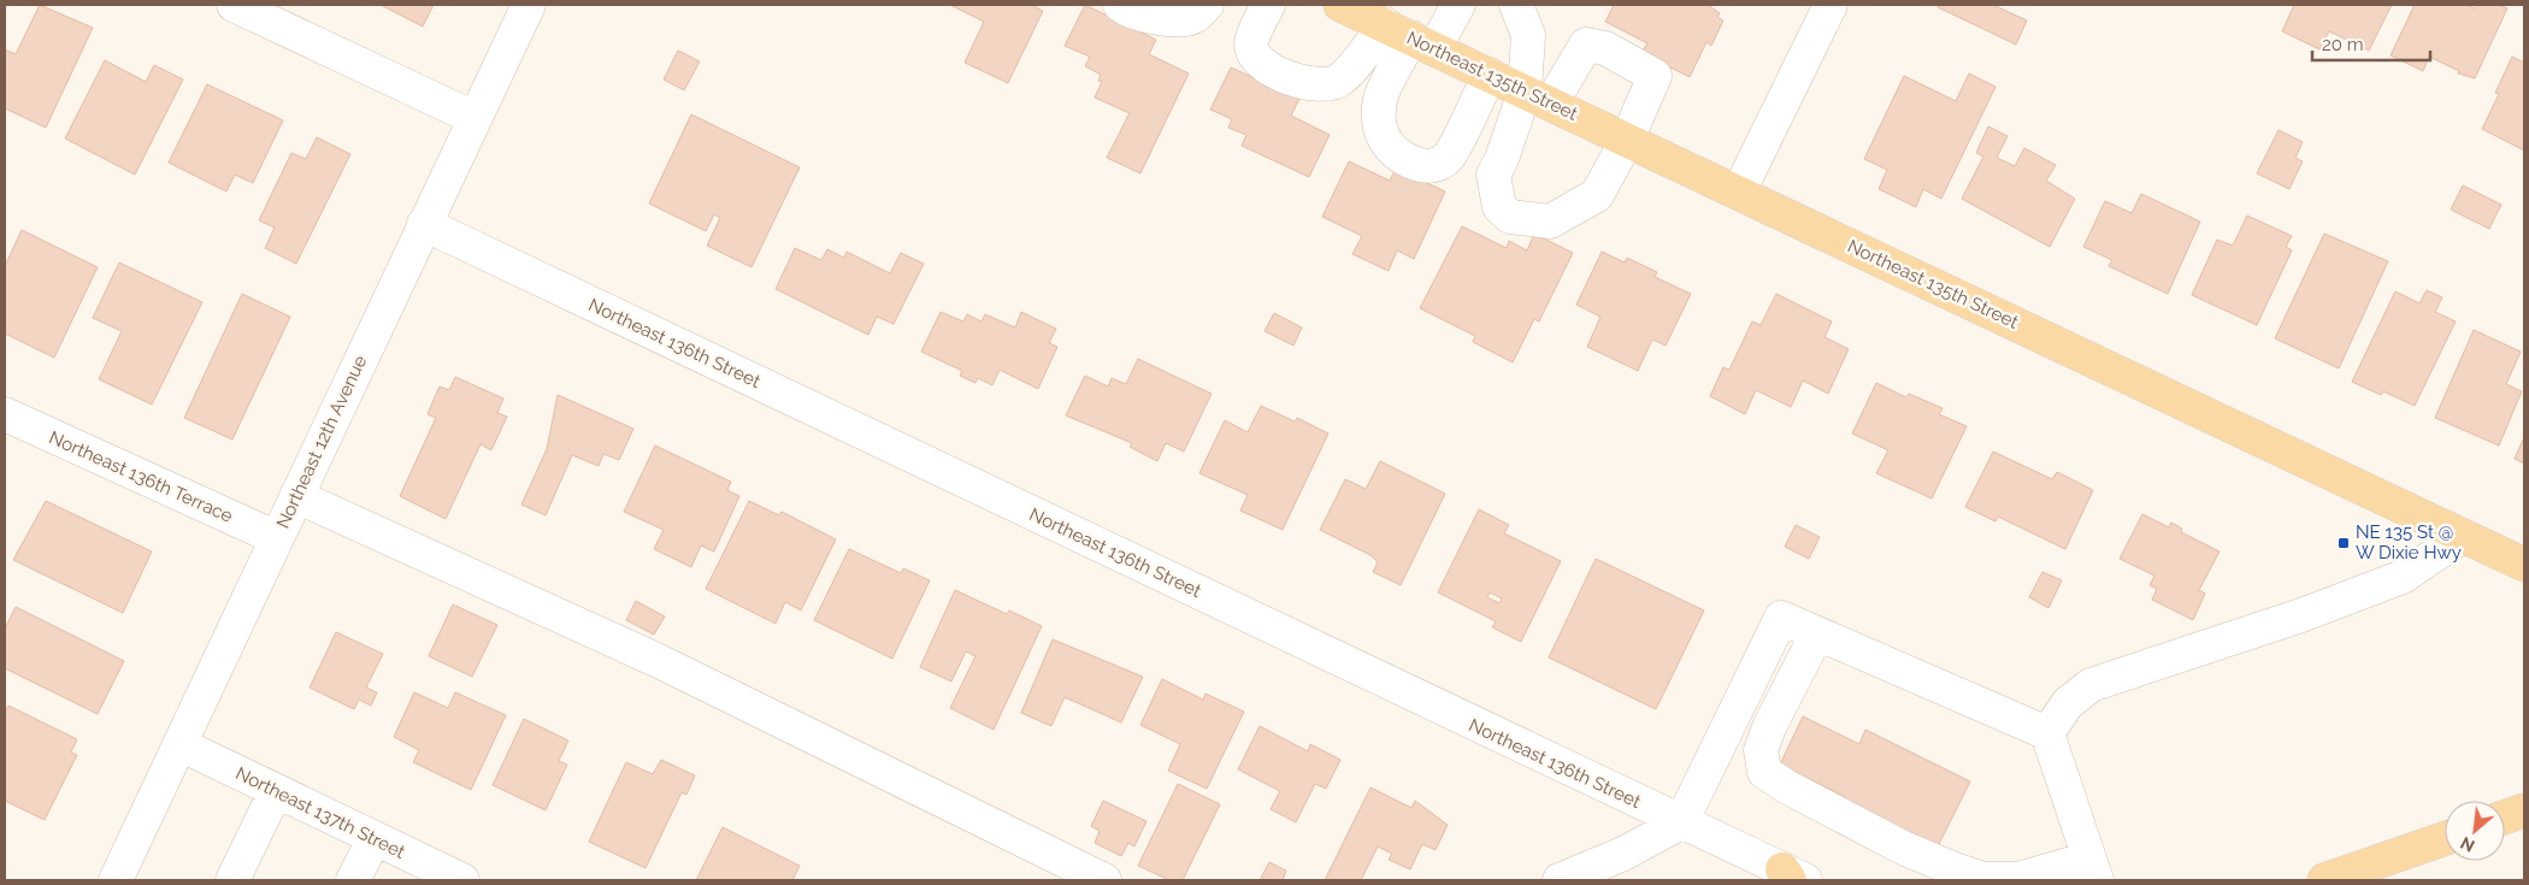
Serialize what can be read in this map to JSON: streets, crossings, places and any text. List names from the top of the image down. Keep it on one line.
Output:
{"streets":{"main road":["Northeast 135th Street"],"street":["Northeast 136th Street","Northeast 12th Avenue","Northeast 136th Terrace","Northeast 137th Street"]},"crossings":[["Northeast 136th Street","Northeast 12th Avenue"],["Northeast 12th Avenue","Northeast 136th Terrace"],["Northeast 12th Avenue","Northeast 137th Street"]],"places":{"transit":["NE 135 St @ W Dixie Hwy"]},"scale_bar":"20 m","north":"bottom left"}
